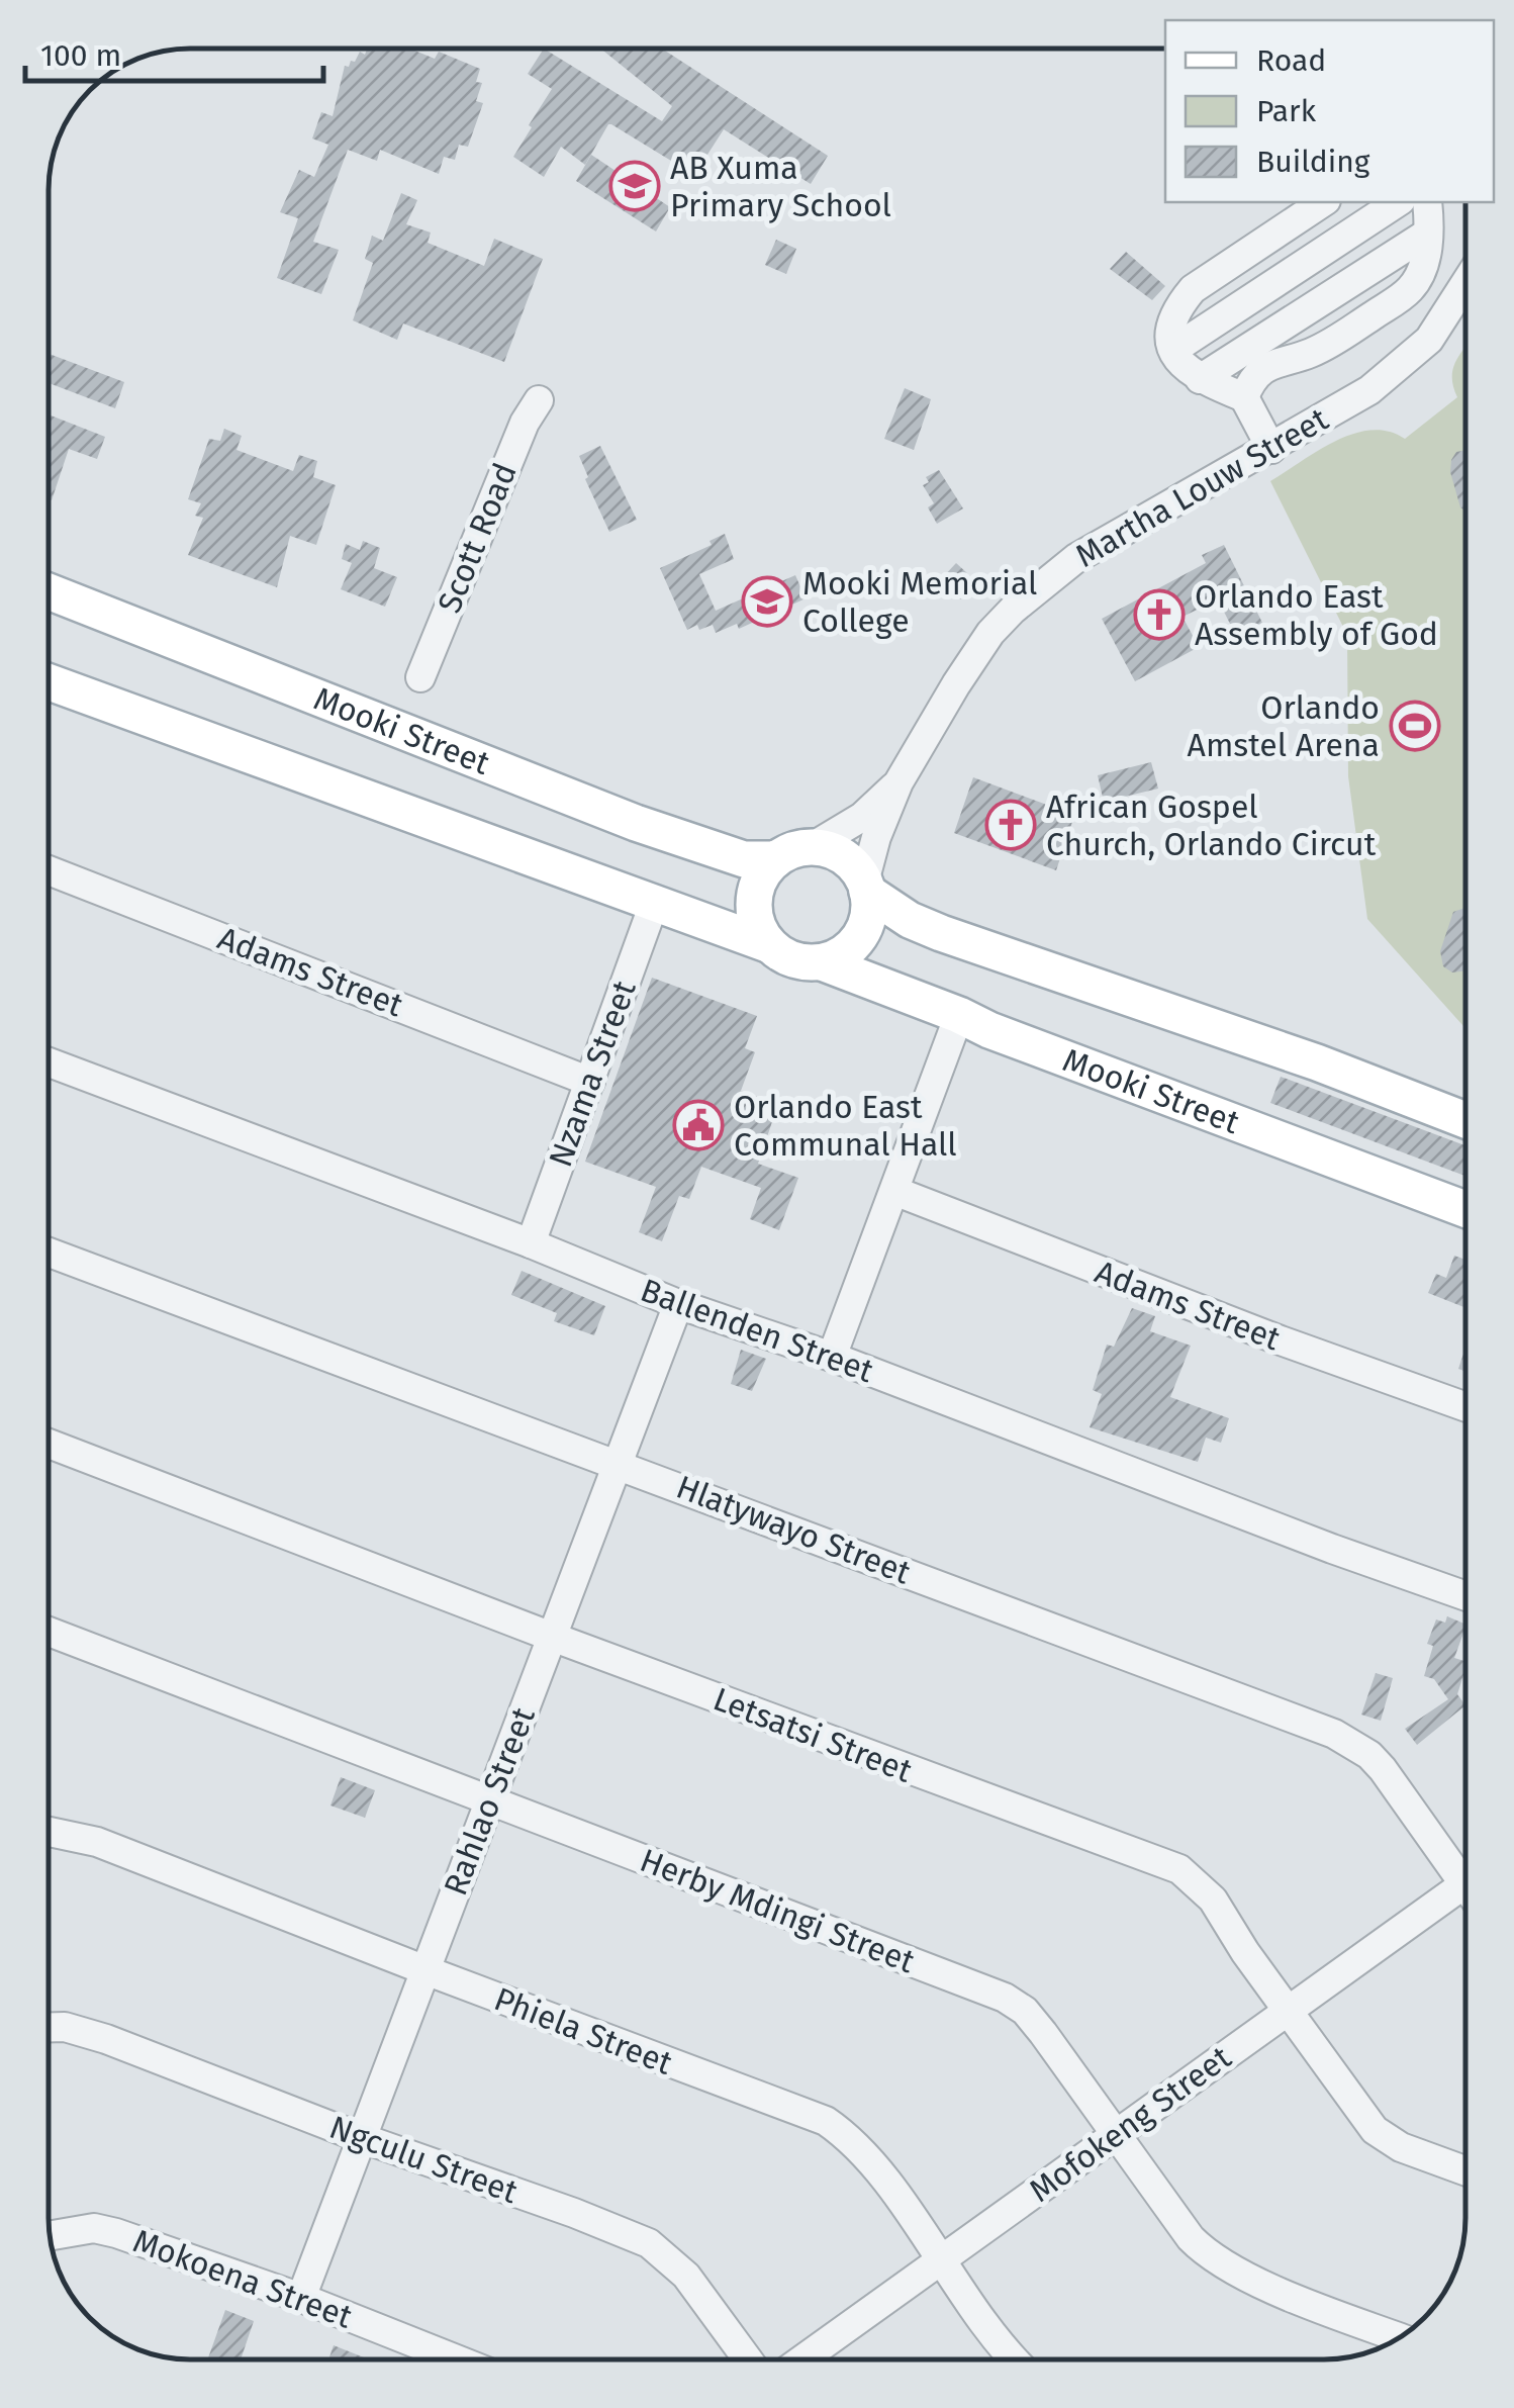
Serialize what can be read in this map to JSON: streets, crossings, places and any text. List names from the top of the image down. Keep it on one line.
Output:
{"streets":{"main road":["Mooki Street"],"street":["Martha Louw Street","Scott Road","Adams Street","Nzama Street","Ballenden Street","Hlatywayo Street","Letsatsi Street","Rahlao Street","Herby Mdingi Street","Phiela Street","Mofokeng Street","Ngculu Street","Mokoena Street"]},"crossings":[["Martha Louw Street","Mooki Street"],["Adams Street","Nzama Street"],["Nzama Street","Ballenden Street"],["Ballenden Street","Rahlao Street"],["Hlatywayo Street","Rahlao Street"],["Letsatsi Street","Rahlao Street"],["Letsatsi Street","Mofokeng Street"],["Rahlao Street","Herby Mdingi Street"],["Rahlao Street","Phiela Street"],["Rahlao Street","Ngculu Street"],["Rahlao Street","Mokoena Street"],["Herby Mdingi Street","Mofokeng Street"],["Phiela Street","Mofokeng Street"]],"places":{"school or university":["AB Xuma Primary School","Mooki Memorial College"],"church":["Orlando East Assembly of God","African Gospel Church, Orlando Circut"],"sports":["Orlando Amstel Arena"],"public building":["Orlando East Communal Hall"]},"legend":["Road","Park","Building"],"scale_bar":"100 m"}
